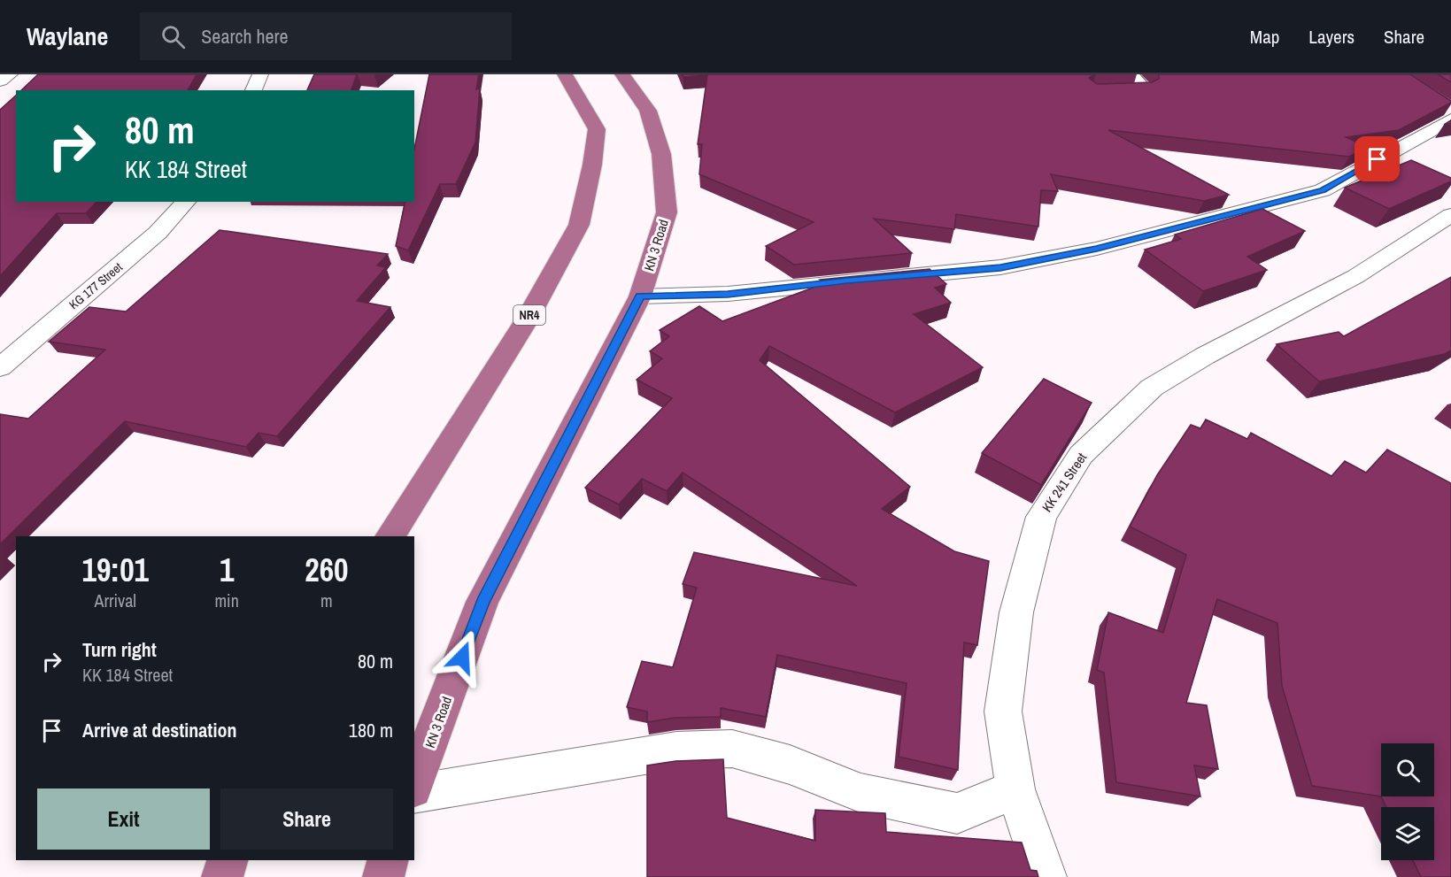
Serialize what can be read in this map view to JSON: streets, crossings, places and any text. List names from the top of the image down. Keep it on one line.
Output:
{"streets":{"highway":["KN 3 Road","NR4"],"street":["KG 177 Street","KK 241 Street"]},"page":{"header":"Waylane","search":"Search here","nav":["Map","Layers","Share"],"turn":["80 m","KK 184 Street"],"eta":["19:01","Arrival","1","min","260","m"],"list":[{"name":"Turn right","note":"KK 184 Street","value":"80 m"},{"name":"Arrive at destination","value":"180 m"}],"buttons":["Exit","Share"]}}
